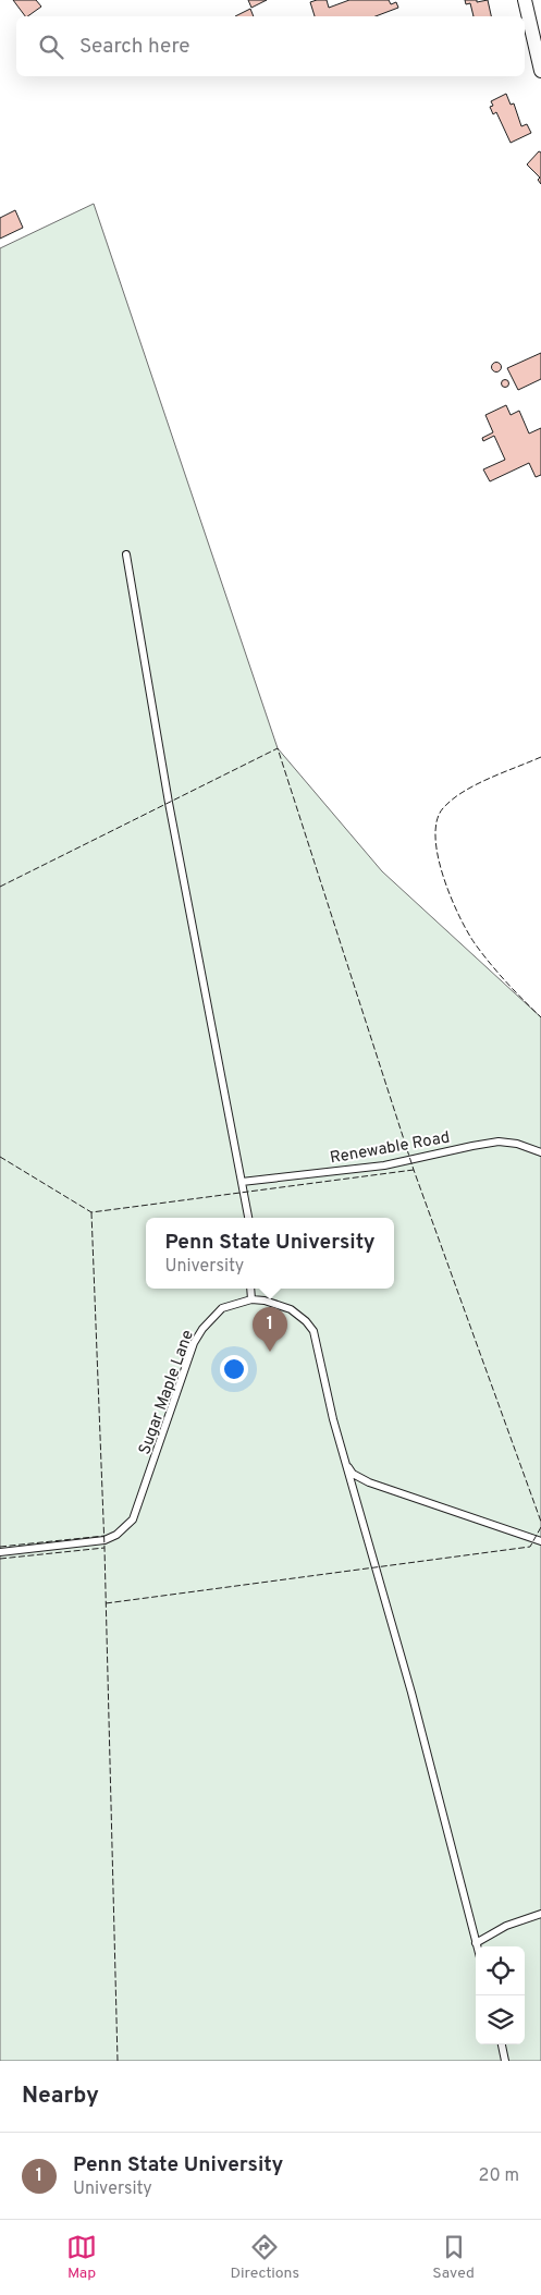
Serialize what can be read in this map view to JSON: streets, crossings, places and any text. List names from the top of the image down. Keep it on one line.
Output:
{"streets":{"lane":["Renewable Road","Sugar Maple Lane"]},"page":{"search":"Search here","popup":["Penn State University","University"],"pins":"1","heading":"Nearby","list":[{"mark":"1","name":"Penn State University","note":"University","value":"20 m"}],"nav":["Map","Directions","Saved"]}}
